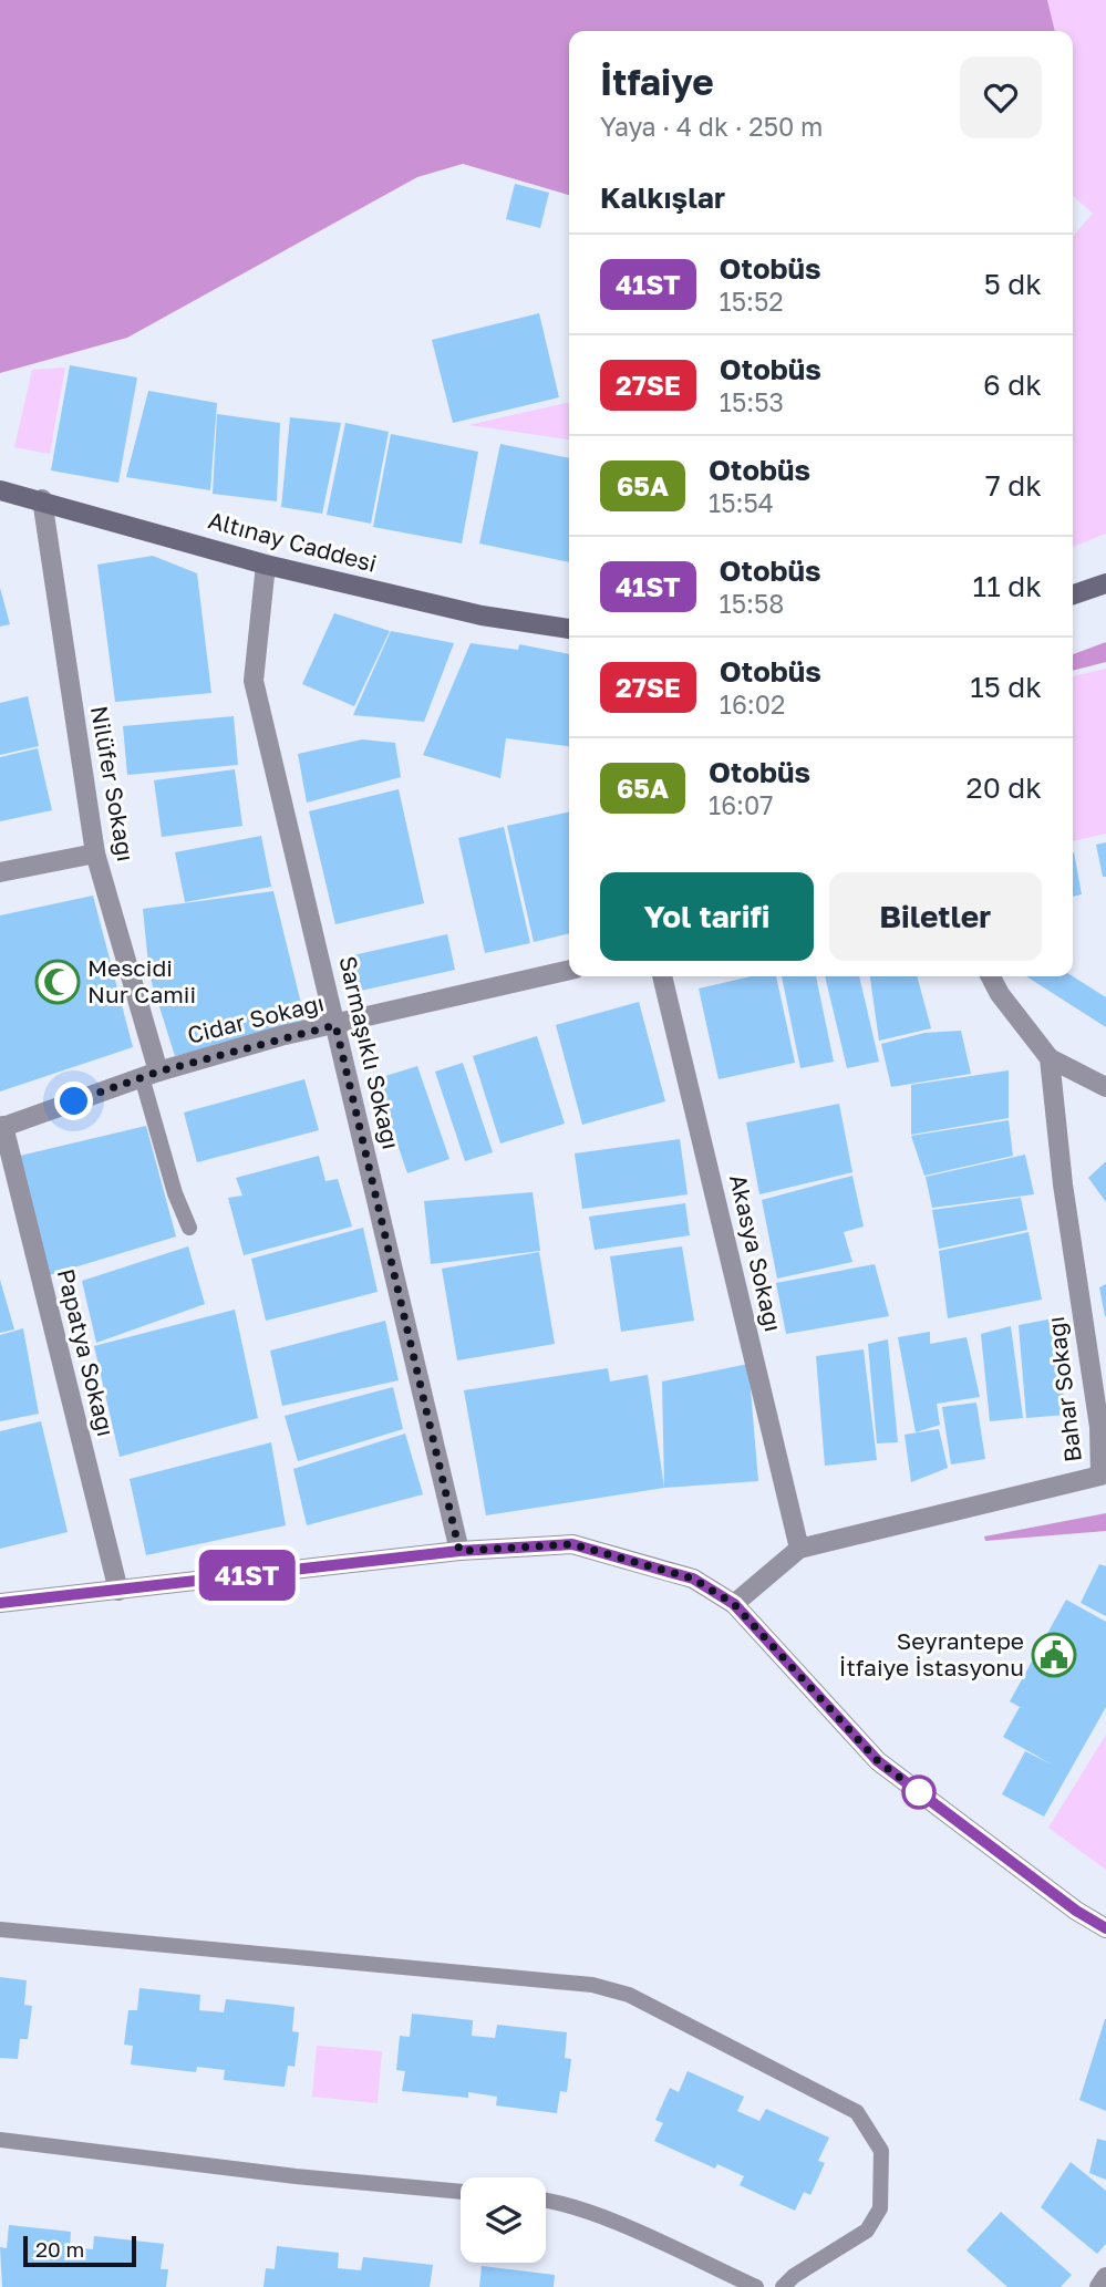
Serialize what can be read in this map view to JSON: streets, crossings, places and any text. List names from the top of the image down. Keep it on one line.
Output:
{"streets":{"street":["Altınay Caddesi","Nilüfer Sokağı","Cidar Sokağı","Sarmaşıklı Sokağı","Akasya Sokağı","Papatya Sokağı","Bahar Sokağı"]},"crossings":[["Altınay Caddesi","Nilüfer Sokağı"],["Altınay Caddesi","Sarmaşıklı Sokağı"],["Nilüfer Sokağı","Cidar Sokağı"],["Cidar Sokağı","Sarmaşıklı Sokağı"],["Cidar Sokağı","Papatya Sokağı"],["Akasya Sokağı","Bahar Sokağı"]],"places":{"mosque":["Mescidi Nur Camii"],"public building":["Seyrantepe İtfaiye İstasyonu"]},"lines":["bus line 41ST"],"scale_bar":"20 m","page":{"on_map":"41ST","heading":[["İtfaiye","Yaya · 4 dk · 250 m"],"Kalkışlar"],"list":[{"mark":"41ST","name":"Otobüs","note":"15:52","value":"5 dk"},{"mark":"27SE","name":"Otobüs","note":"15:53","value":"6 dk"},{"mark":"65A","name":"Otobüs","note":"15:54","value":"7 dk"},{"mark":"41ST","name":"Otobüs","note":"15:58","value":"11 dk"},{"mark":"27SE","name":"Otobüs","note":"16:02","value":"15 dk"},{"mark":"65A","name":"Otobüs","note":"16:07","value":"20 dk"}],"buttons":["Yol tarifi","Biletler"],"scale":"20 m"}}
